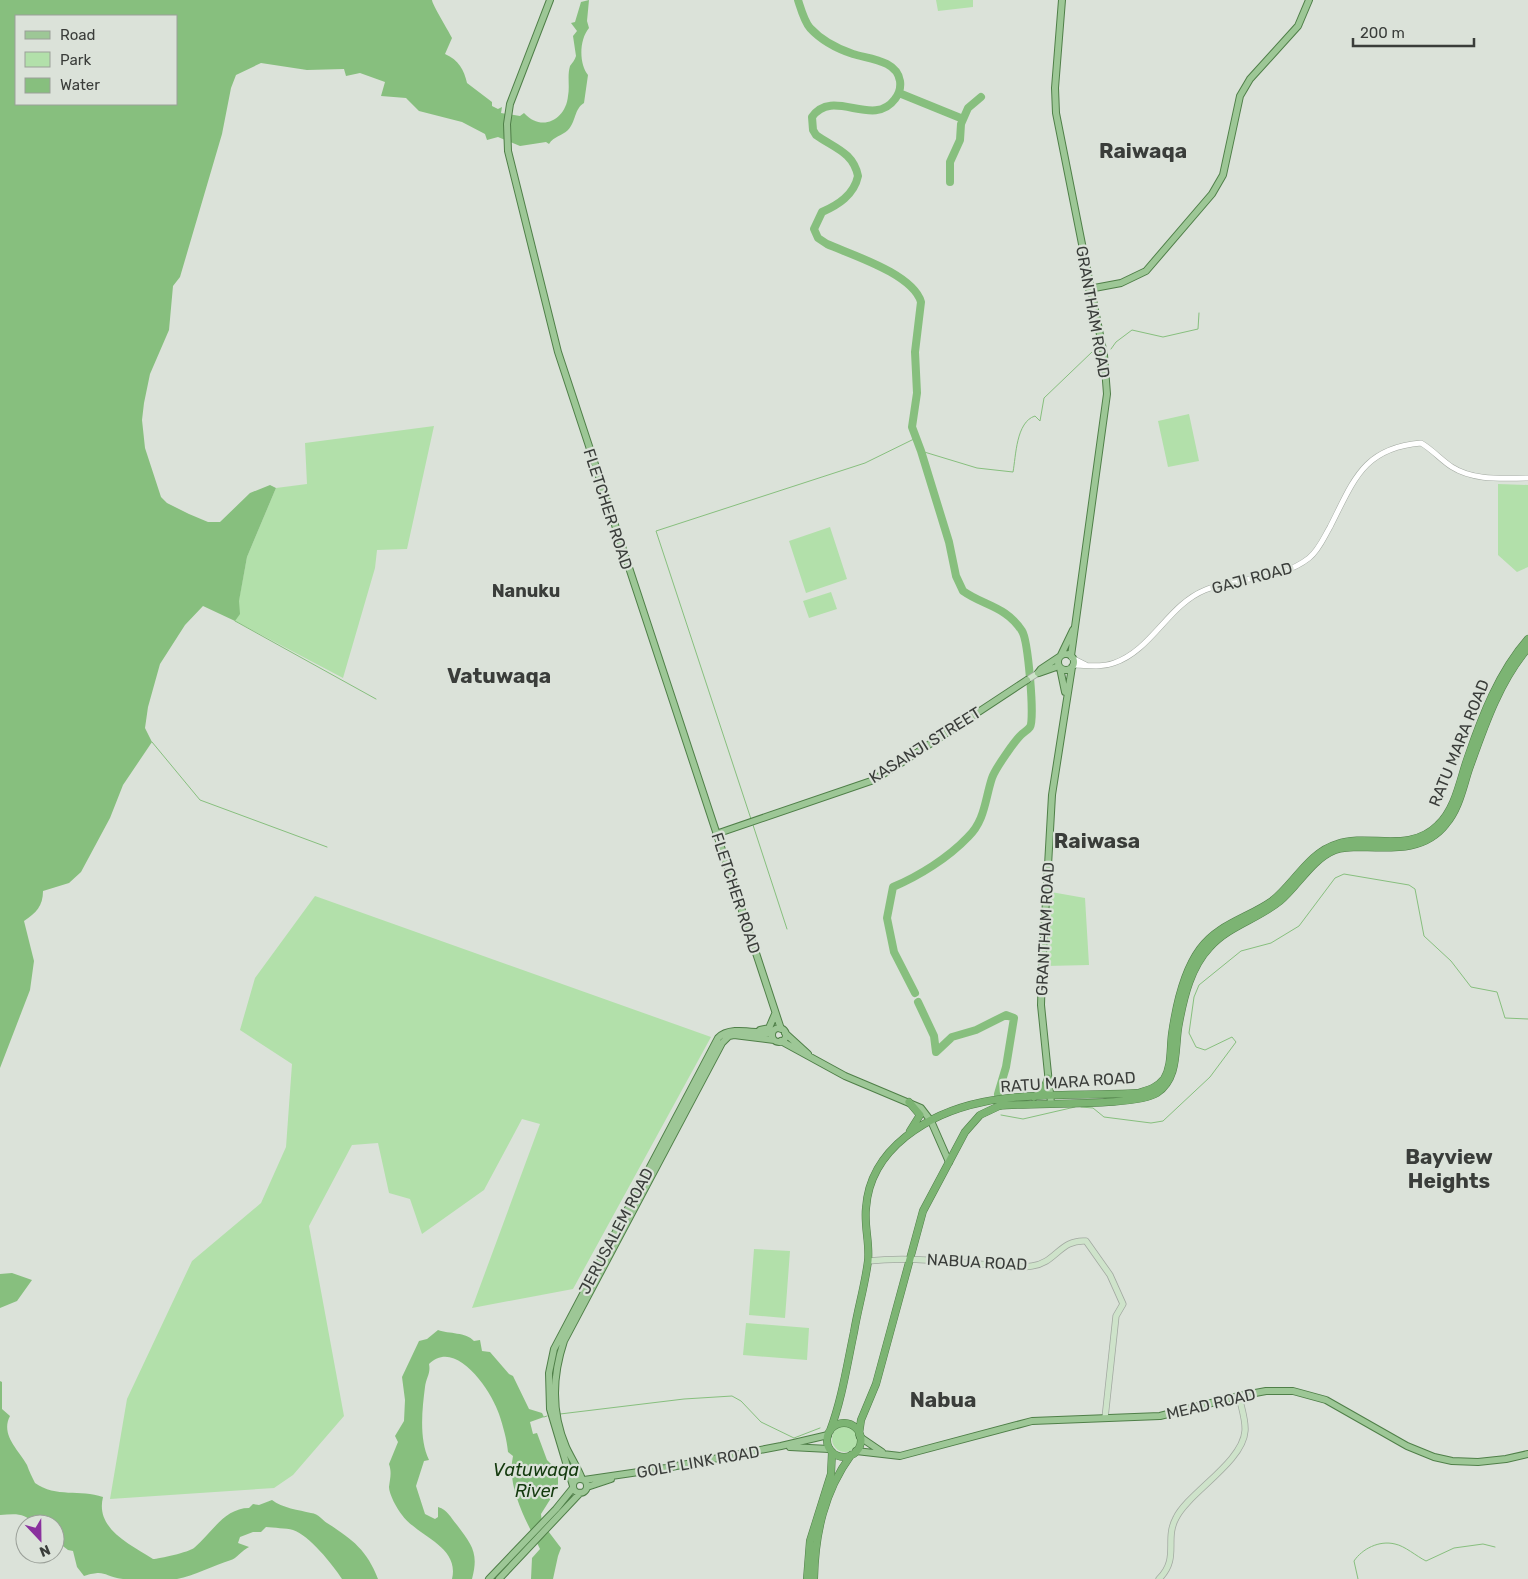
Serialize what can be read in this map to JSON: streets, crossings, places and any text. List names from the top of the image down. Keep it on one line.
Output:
{"streets":{"highway":["RATU MARA ROAD"],"main road":["GRANTHAM ROAD","FLETCHER ROAD","KASANJI STREET","JERUSALEM ROAD","NABUA ROAD","MEAD ROAD","GOLF LINK ROAD"],"street":["GAJI ROAD"]},"crossings":[["GRANTHAM ROAD","GAJI ROAD"],["GRANTHAM ROAD","RATU MARA ROAD"],["GRANTHAM ROAD","KASANJI STREET"],["FLETCHER ROAD","KASANJI STREET"],["FLETCHER ROAD","JERUSALEM ROAD"],["GAJI ROAD","KASANJI STREET"],["RATU MARA ROAD","NABUA ROAD"],["RATU MARA ROAD","MEAD ROAD"],["RATU MARA ROAD","GOLF LINK ROAD"],["JERUSALEM ROAD","GOLF LINK ROAD"],["NABUA ROAD","MEAD ROAD"],["MEAD ROAD","GOLF LINK ROAD"]],"districts":["Raiwaqa","Nanuku","Vatuwaqa","Raiwasa","Bayview Heights","Nabua"],"water":["Vatuwaqa River"],"legend":["Road","Park","Water"],"scale_bar":"200 m","north":"bottom"}
